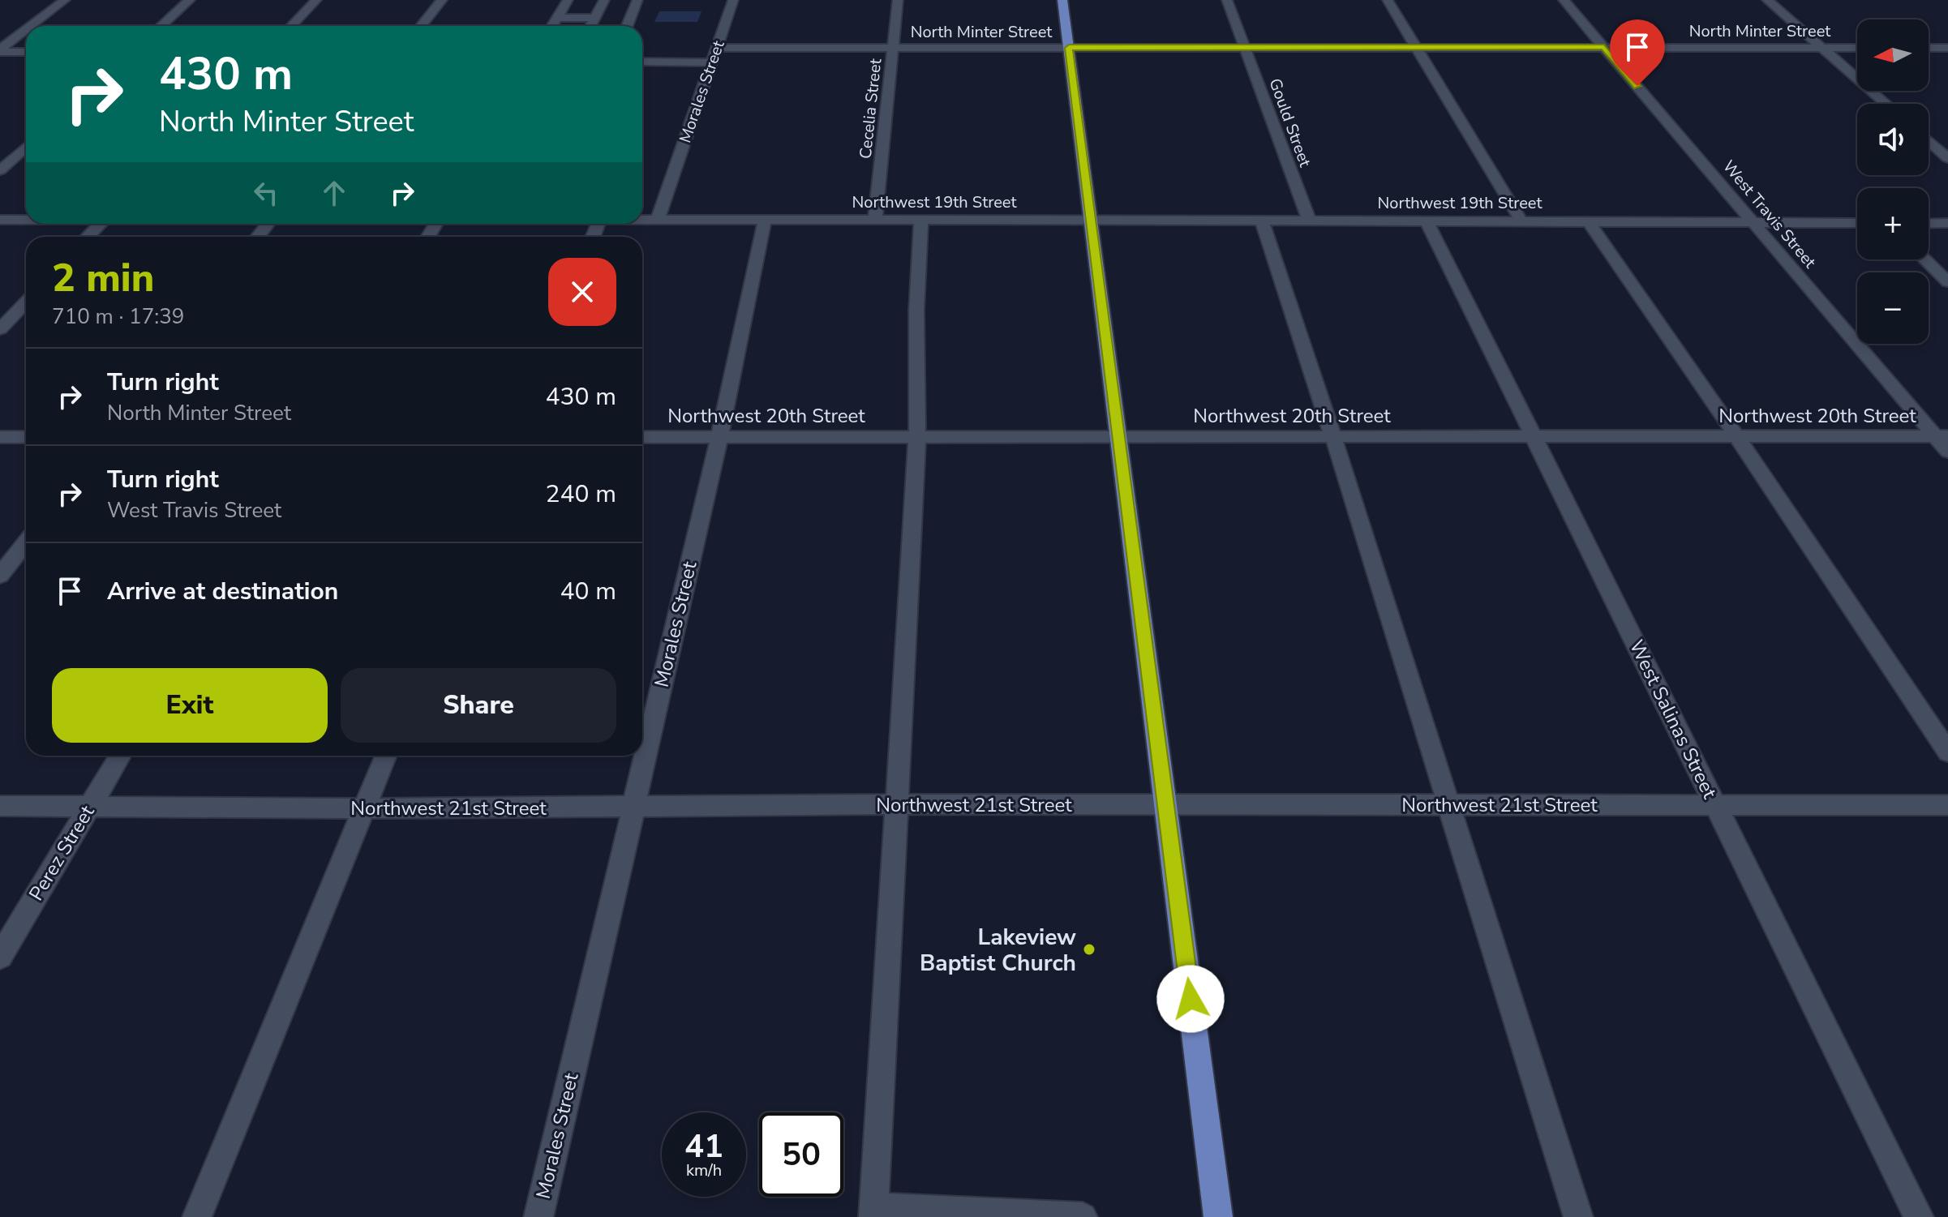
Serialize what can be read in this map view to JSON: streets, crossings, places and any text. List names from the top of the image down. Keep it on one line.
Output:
{"streets":{"street":["North Minter Street","Morales Street","Cecelia Street","Gould Street","Northwest 19th Street","West Travis Street","Northwest 20th Street","West Salinas Street","Northwest 21st Street","Perez Street"]},"crossings":[["North Minter Street","Morales Street"],["North Minter Street","Cecelia Street"],["North Minter Street","Gould Street"],["North Minter Street","West Travis Street"],["Morales Street","Northwest 19th Street"],["Morales Street","Northwest 20th Street"],["Morales Street","Northwest 21st Street"],["Cecelia Street","Northwest 19th Street"],["Gould Street","Northwest 19th Street"],["Northwest 19th Street","West Travis Street"],["Northwest 19th Street","West Salinas Street"],["West Travis Street","Northwest 20th Street"],["Northwest 20th Street","West Salinas Street"],["West Salinas Street","Northwest 21st Street"],["Northwest 21st Street","Perez Street"]],"places":["Lakeview Baptist Church"],"north":"left","page":{"map_buttons":["+","−"],"turn":["430 m","North Minter Street"],"heading":["2 min","710 m · 17:39"],"list":[{"name":"Turn right","note":"North Minter Street","value":"430 m"},{"name":"Turn right","note":"West Travis Street","value":"240 m"},{"name":"Arrive at destination","value":"40 m"}],"buttons":["Exit","Share"],"speed":"41 km/h","limit":"50"}}
